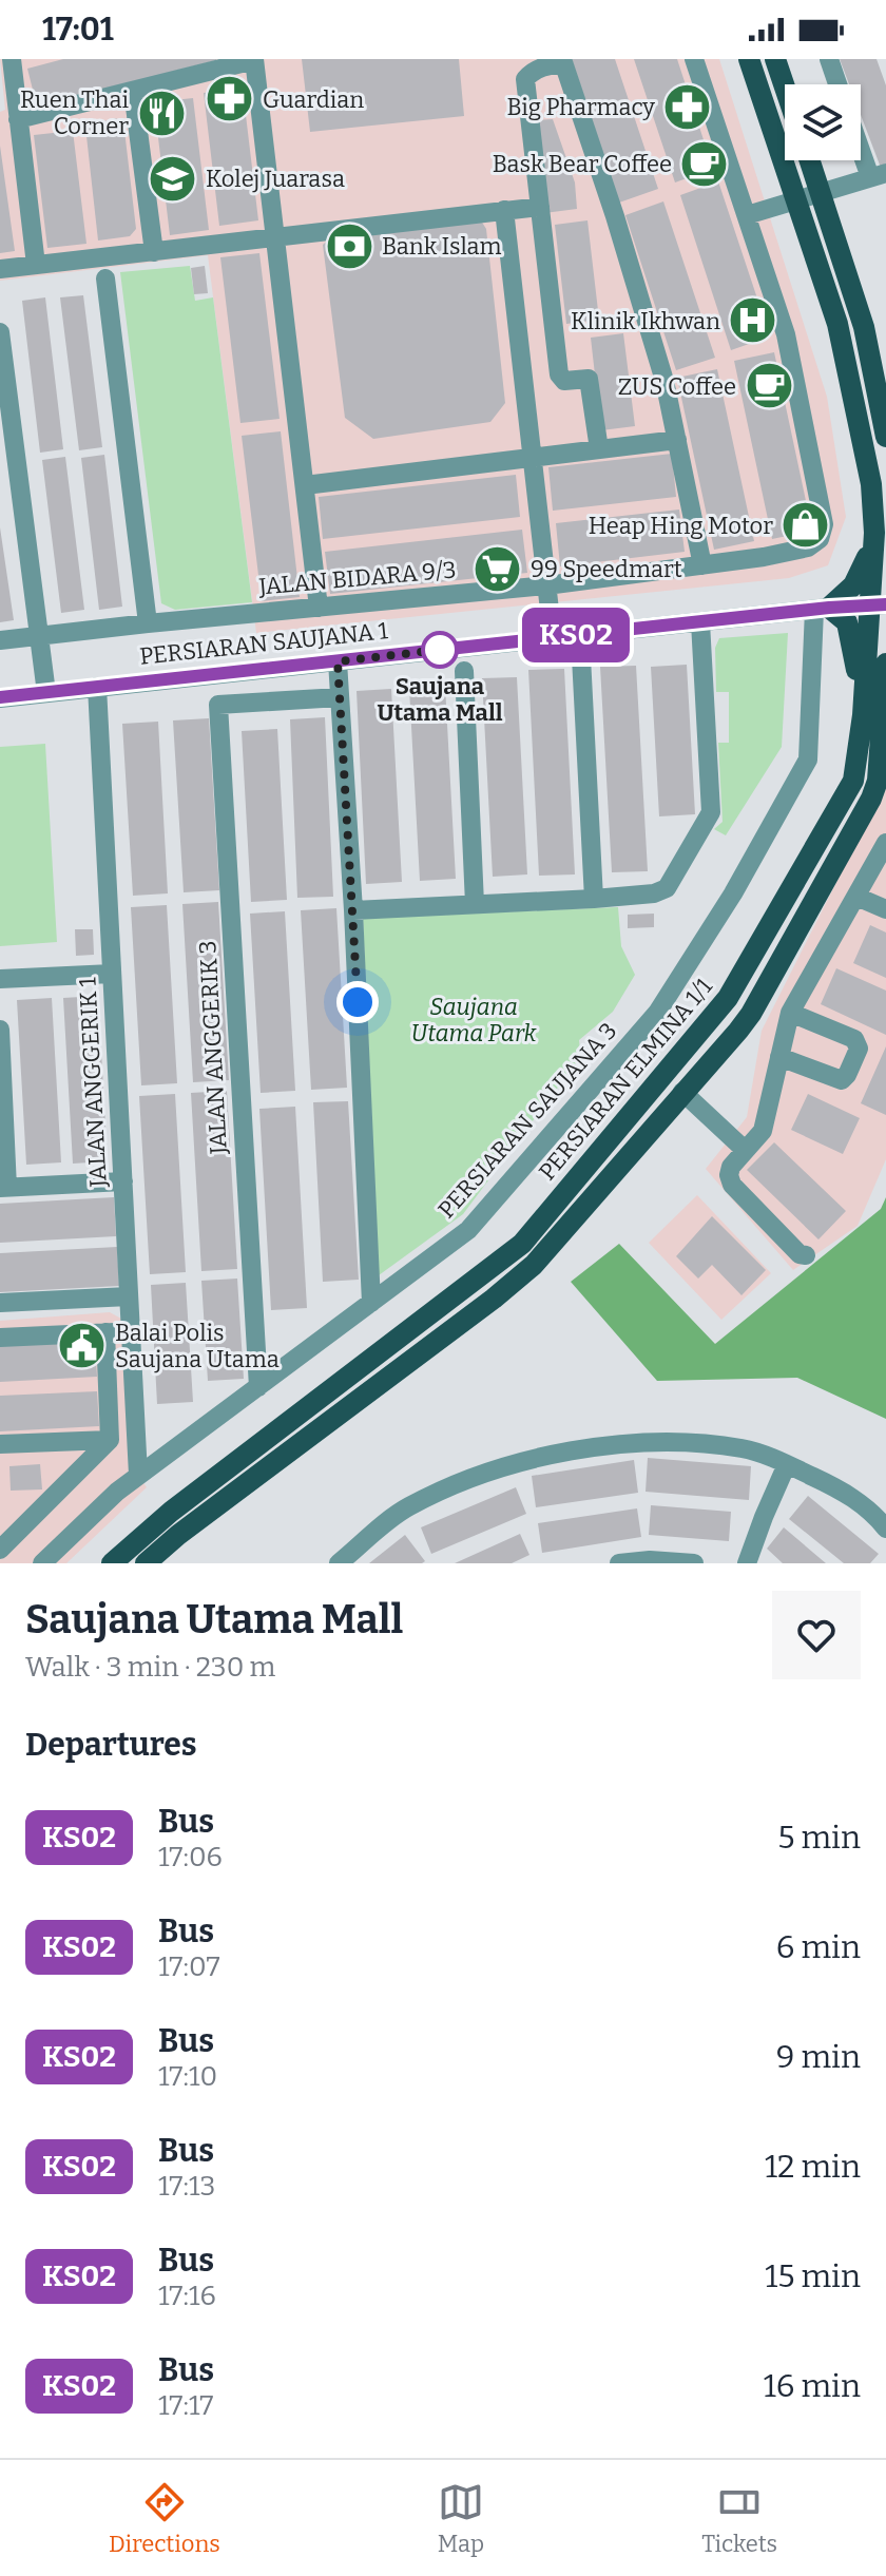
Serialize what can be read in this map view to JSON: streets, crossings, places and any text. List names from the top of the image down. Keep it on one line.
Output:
{"streets":{"main road":["PERSIARAN ELMINA 1/1"],"street":["JALAN BIDARA 9/3","PERSIARAN SAUJANA 1","JALAN ANGGERIK 3","JALAN ANGGERIK 1","PERSIARAN SAUJANA 3"]},"crossings":[["PERSIARAN SAUJANA 1","PERSIARAN ELMINA 1/1"],["PERSIARAN SAUJANA 1","JALAN ANGGERIK 1"],["PERSIARAN SAUJANA 1","PERSIARAN SAUJANA 3"],["JALAN ANGGERIK 3","PERSIARAN SAUJANA 3"],["JALAN ANGGERIK 1","PERSIARAN SAUJANA 3"]],"parks":["Saujana Utama Park"],"places":{"pharmacy":["Guardian","Big Pharmacy"],"restaurant":["Ruen Thai Corner"],"cafe":["Bask Bear Coffee","ZUS Coffee"],"school or university":["Kolej Juarasa"],"bank":["Bank Islam"],"hospital":["Klinik Ikhwan"],"shop":["Heap Hing Motor"],"supermarket":["99 Speedmart"],"other":["Saujana Utama Mall"],"public building":["Balai Polis Saujana Utama"]},"lines":["bus line KS02"],"page":{"status":"17:01","on_map":"KS02","heading":[["Saujana Utama Mall","Walk · 3 min · 230 m"],"Departures"],"list":[{"mark":"KS02","name":"Bus","note":"17:06","value":"5 min"},{"mark":"KS02","name":"Bus","note":"17:07","value":"6 min"},{"mark":"KS02","name":"Bus","note":"17:10","value":"9 min"},{"mark":"KS02","name":"Bus","note":"17:13","value":"12 min"},{"mark":"KS02","name":"Bus","note":"17:16","value":"15 min"},{"mark":"KS02","name":"Bus","note":"17:17","value":"16 min"}],"tabs":["Directions","Map","Tickets"]}}
